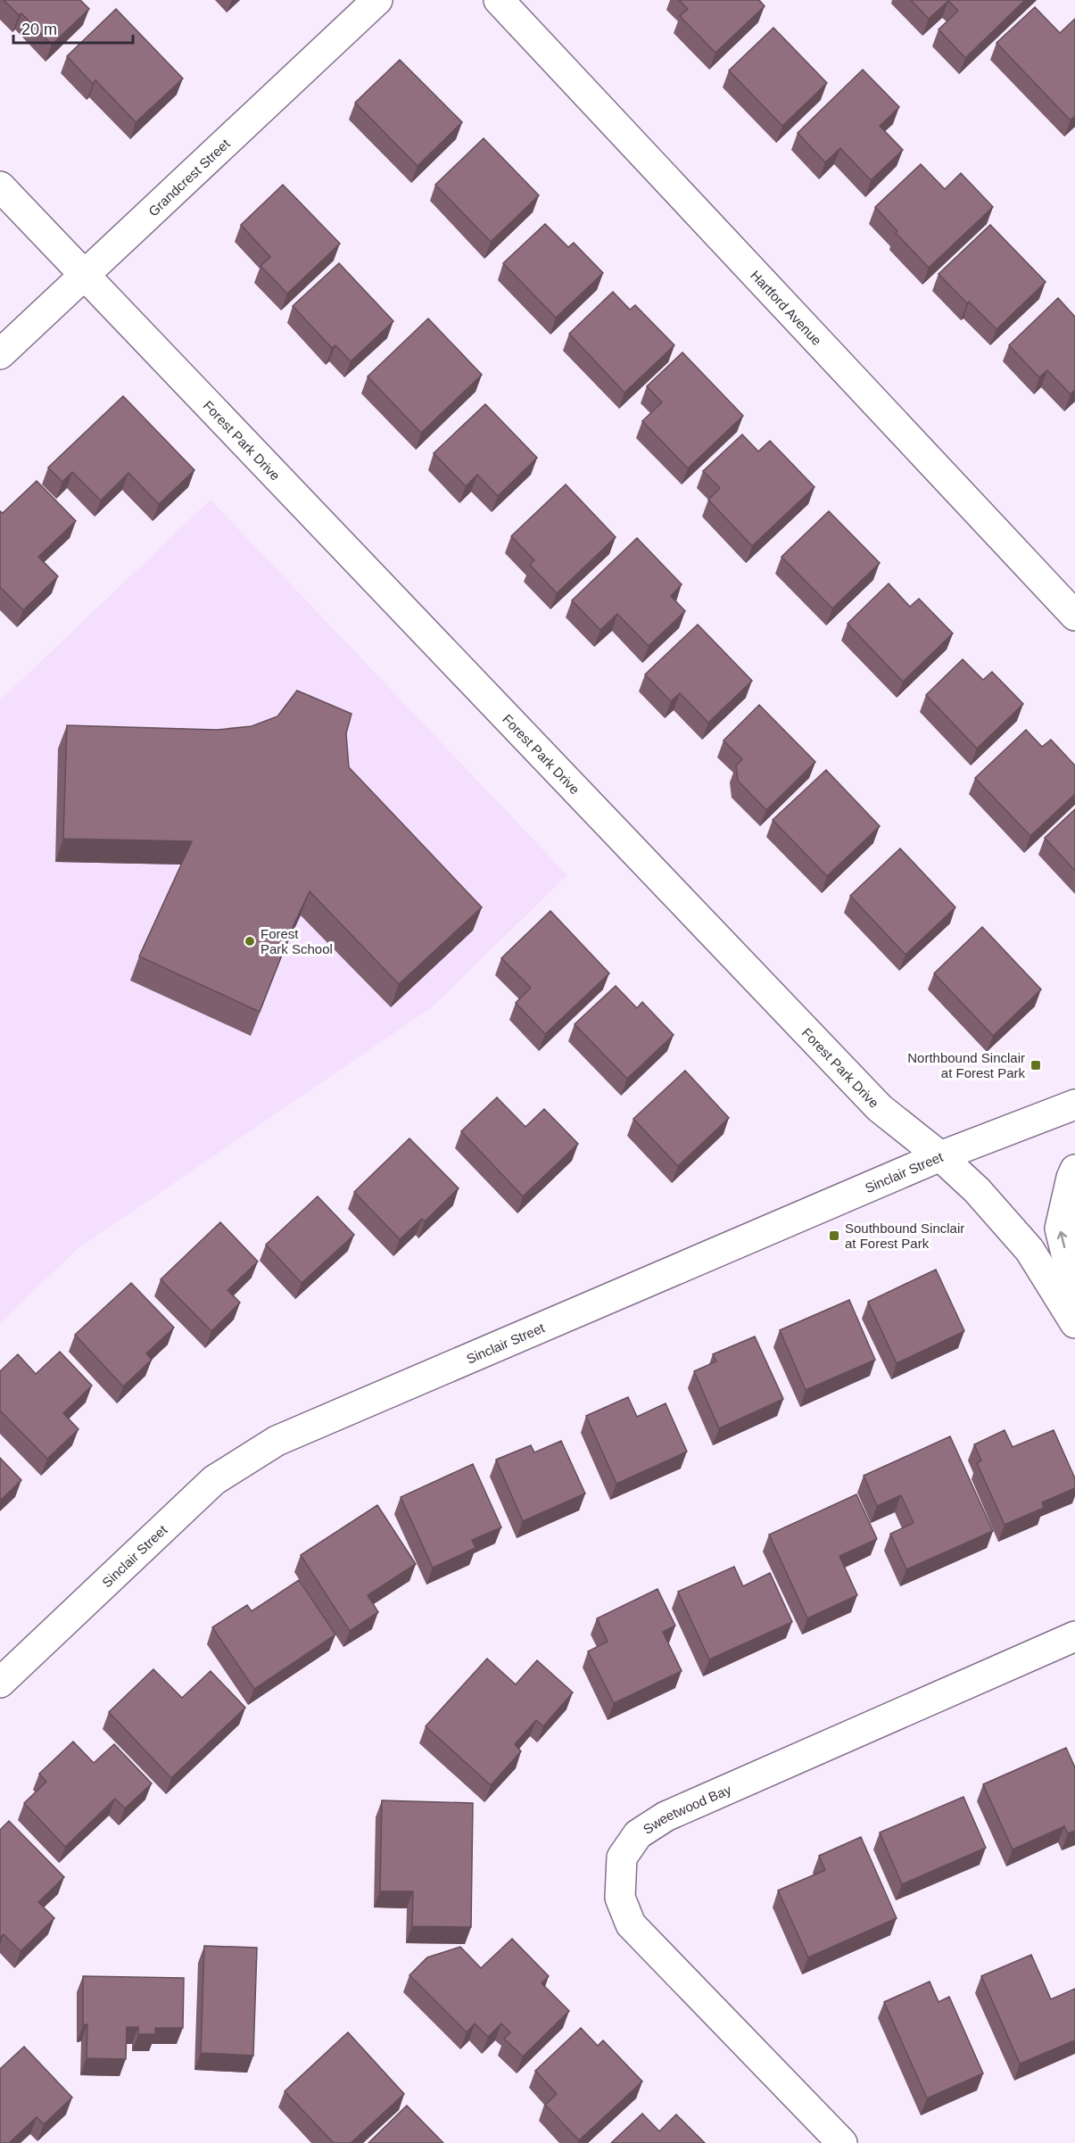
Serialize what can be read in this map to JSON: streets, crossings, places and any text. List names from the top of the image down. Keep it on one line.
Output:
{"streets":{"street":["Grandcrest Street","Hartford Avenue","Forest Park Drive","Sinclair Street","Sweetwood Bay"]},"crossings":[["Grandcrest Street","Forest Park Drive"],["Forest Park Drive","Sinclair Street"]],"places":{"other":["Forest Park School"],"transit":["Northbound Sinclair at Forest Park","Southbound Sinclair at Forest Park"]},"scale_bar":"20 m"}
